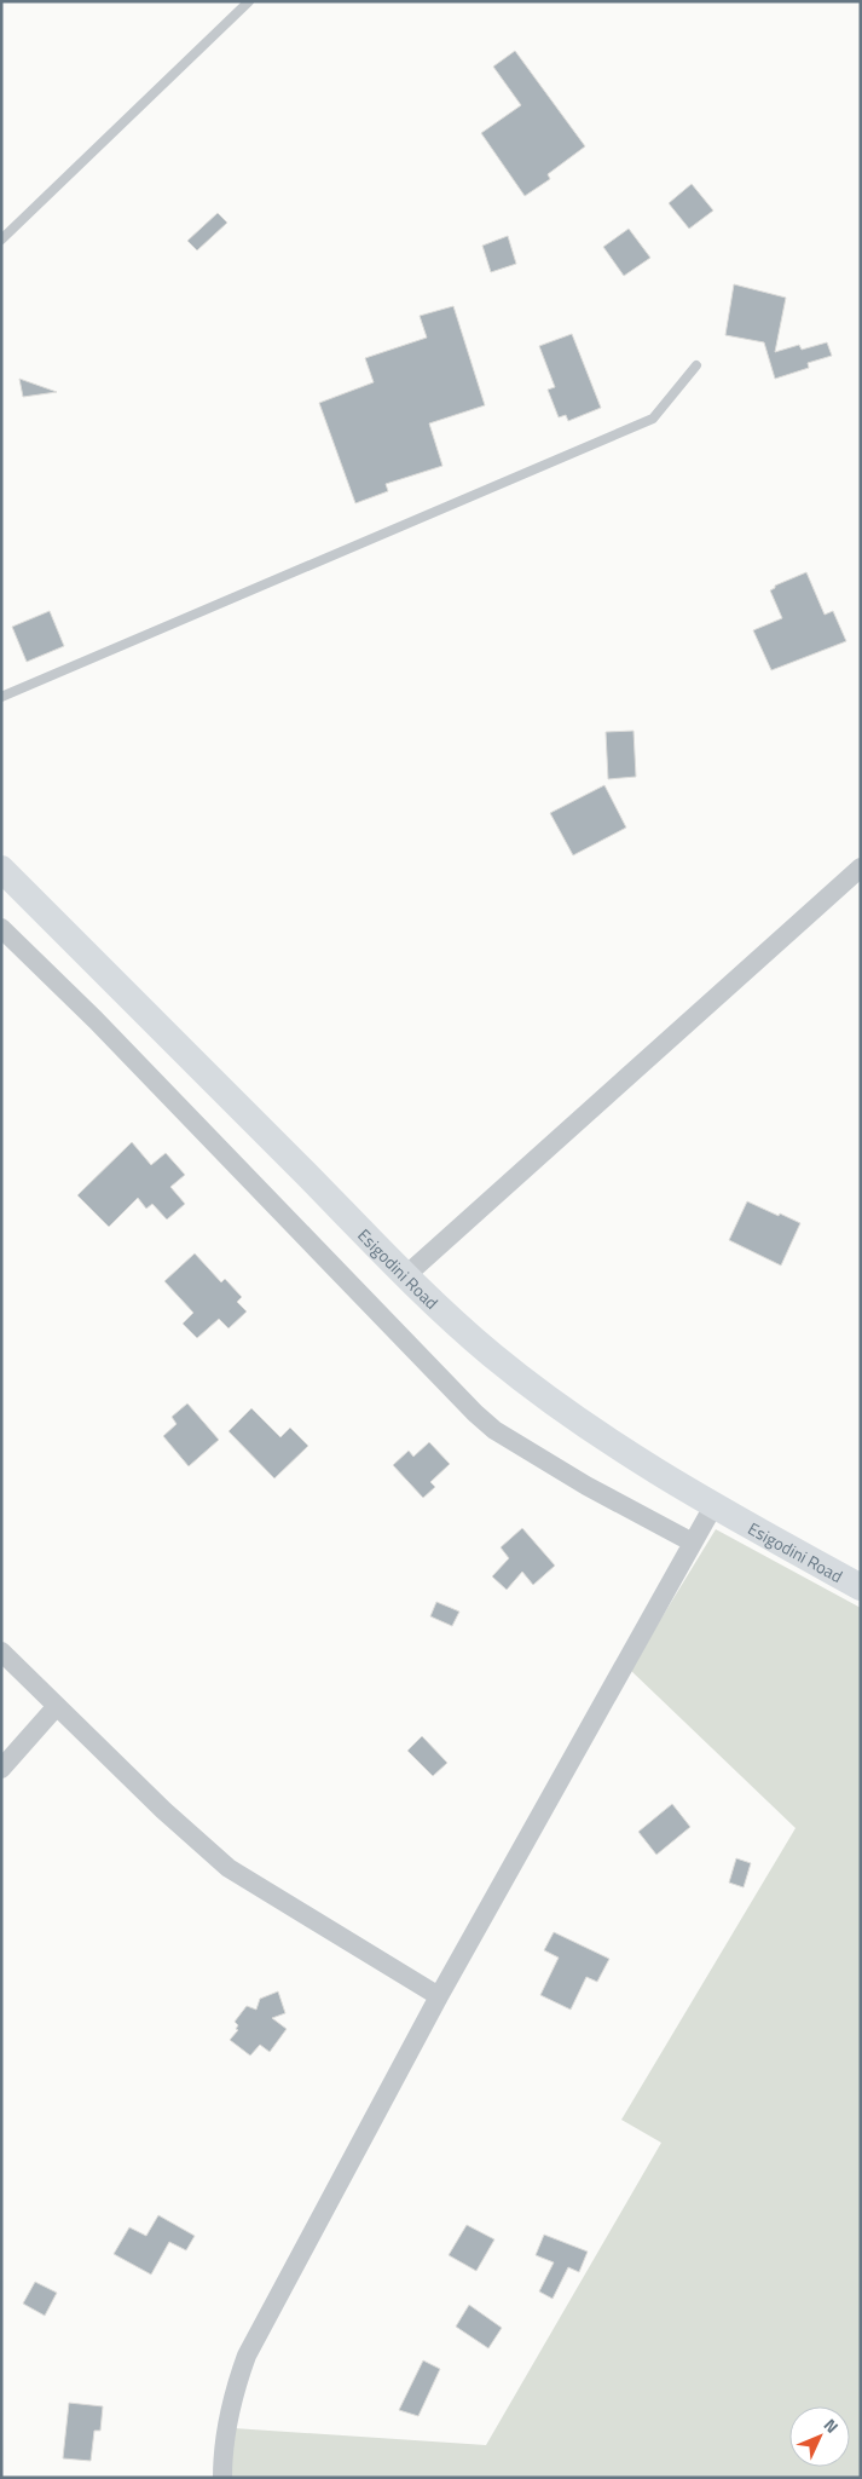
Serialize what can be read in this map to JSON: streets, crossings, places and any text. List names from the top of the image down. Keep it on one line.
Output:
{"streets":{"main road":["Esigodini Road"]},"north":"top right"}
